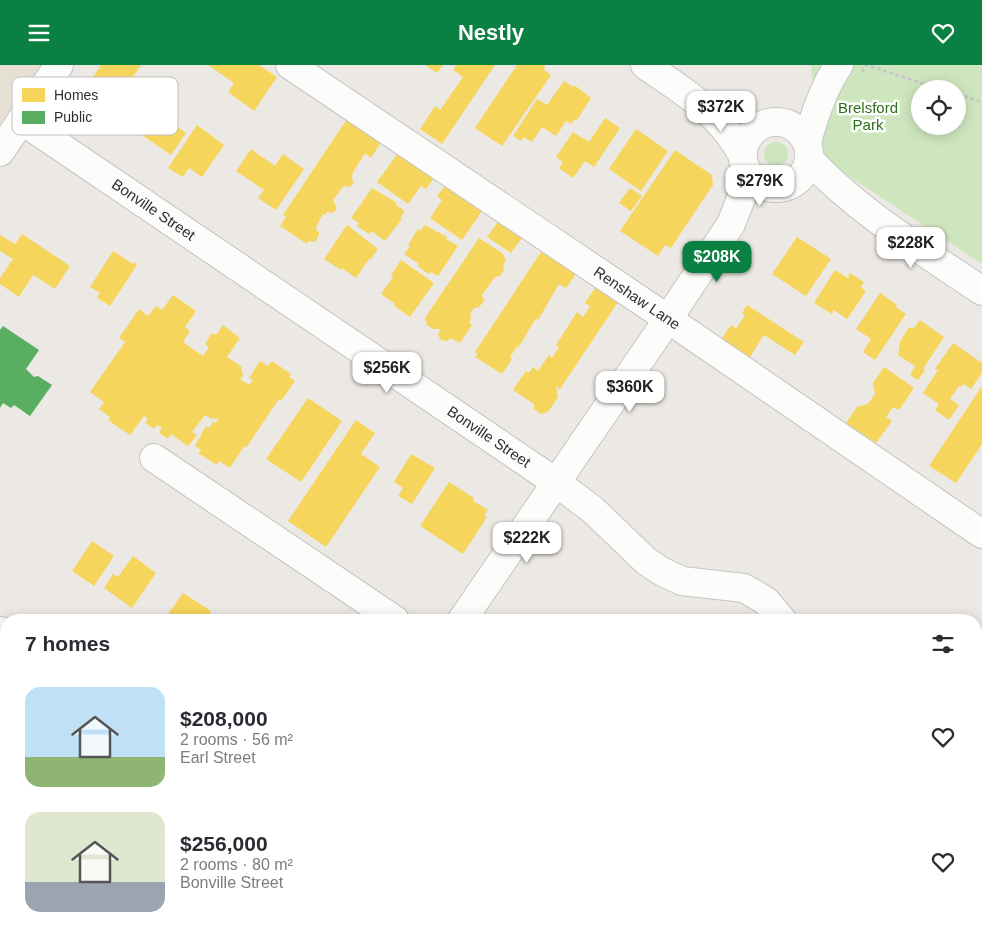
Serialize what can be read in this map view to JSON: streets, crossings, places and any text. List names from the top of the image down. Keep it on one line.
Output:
{"streets":{"street":["Bonville Street","Renshaw Lane"]},"parks":["Brelsford Park"],"legend":["Homes","Public"],"page":{"header":"Nestly","price":["$372K","$279K","$228K","$208K","$256K","$360K","$222K"],"heading":"7 homes","list":[{"name":"$208,000","note":"2 rooms · 56 m² · Earl Street"},{"name":"$256,000","note":"2 rooms · 80 m² · Bonville Street"}]}}
